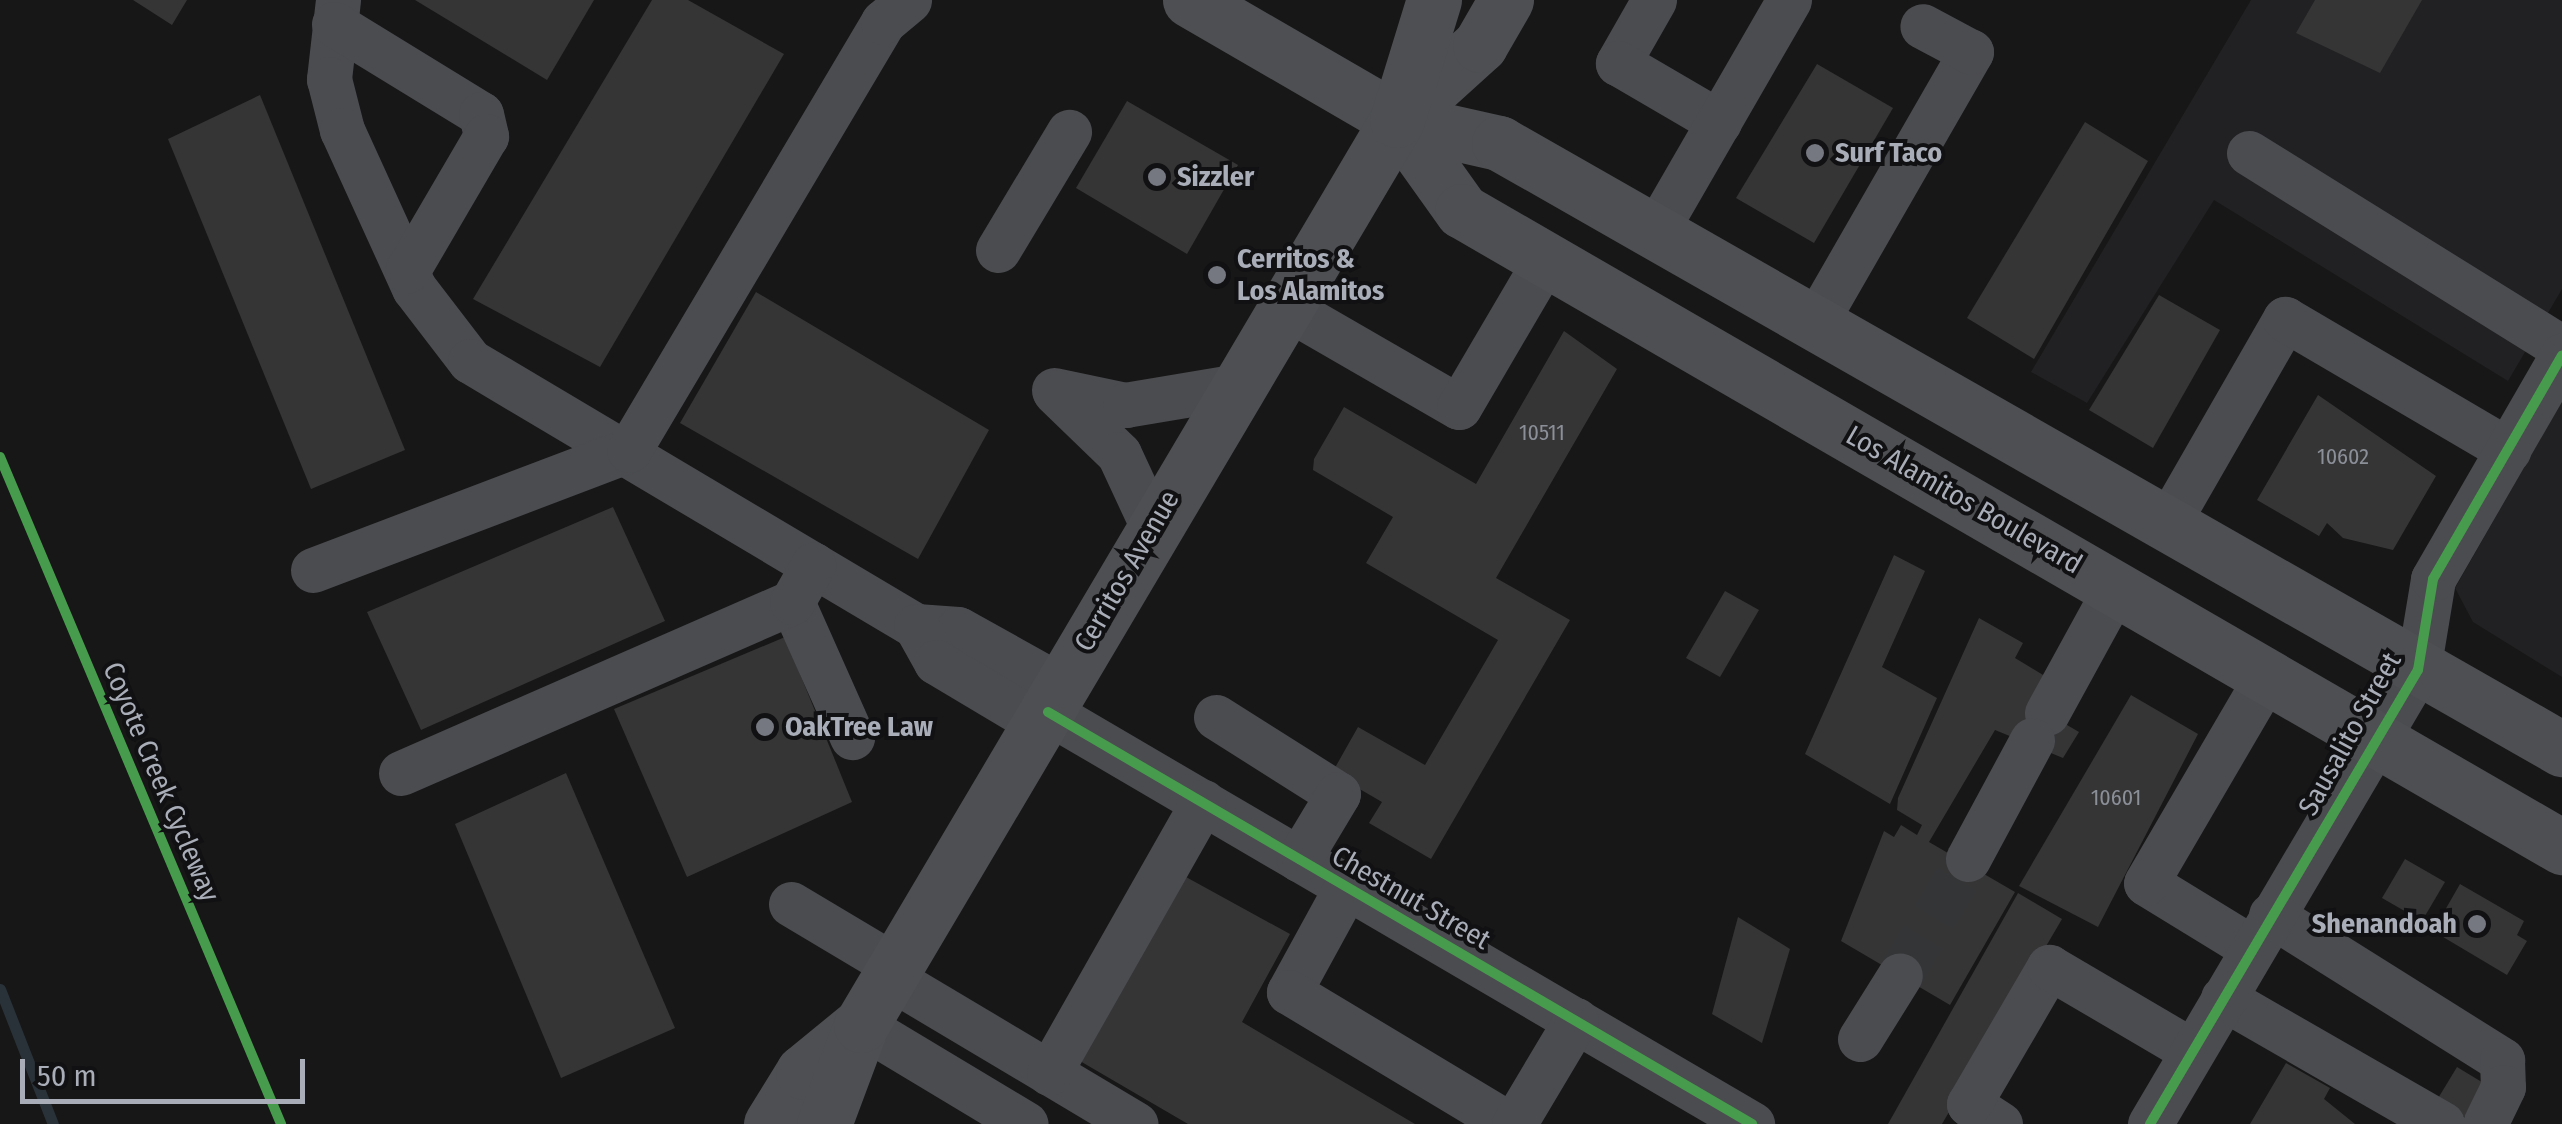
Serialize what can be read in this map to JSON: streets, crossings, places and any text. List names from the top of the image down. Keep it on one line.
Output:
{"streets":{"main road":["Los Alamitos Boulevard","Cerritos Avenue"],"street":["Sausalito Street","Chestnut Street"],"cycle path":["Coyote Creek Cycleway"]},"crossings":[["Los Alamitos Boulevard","Cerritos Avenue"],["Los Alamitos Boulevard","Sausalito Street"],["Cerritos Avenue","Chestnut Street"]],"places":["Surf Taco","Sizzler","Cerritos & Los Alamitos","OakTree Law","Shenandoah"],"house_numbers":["10511","10602","10601"],"scale_bar":"50 m"}
